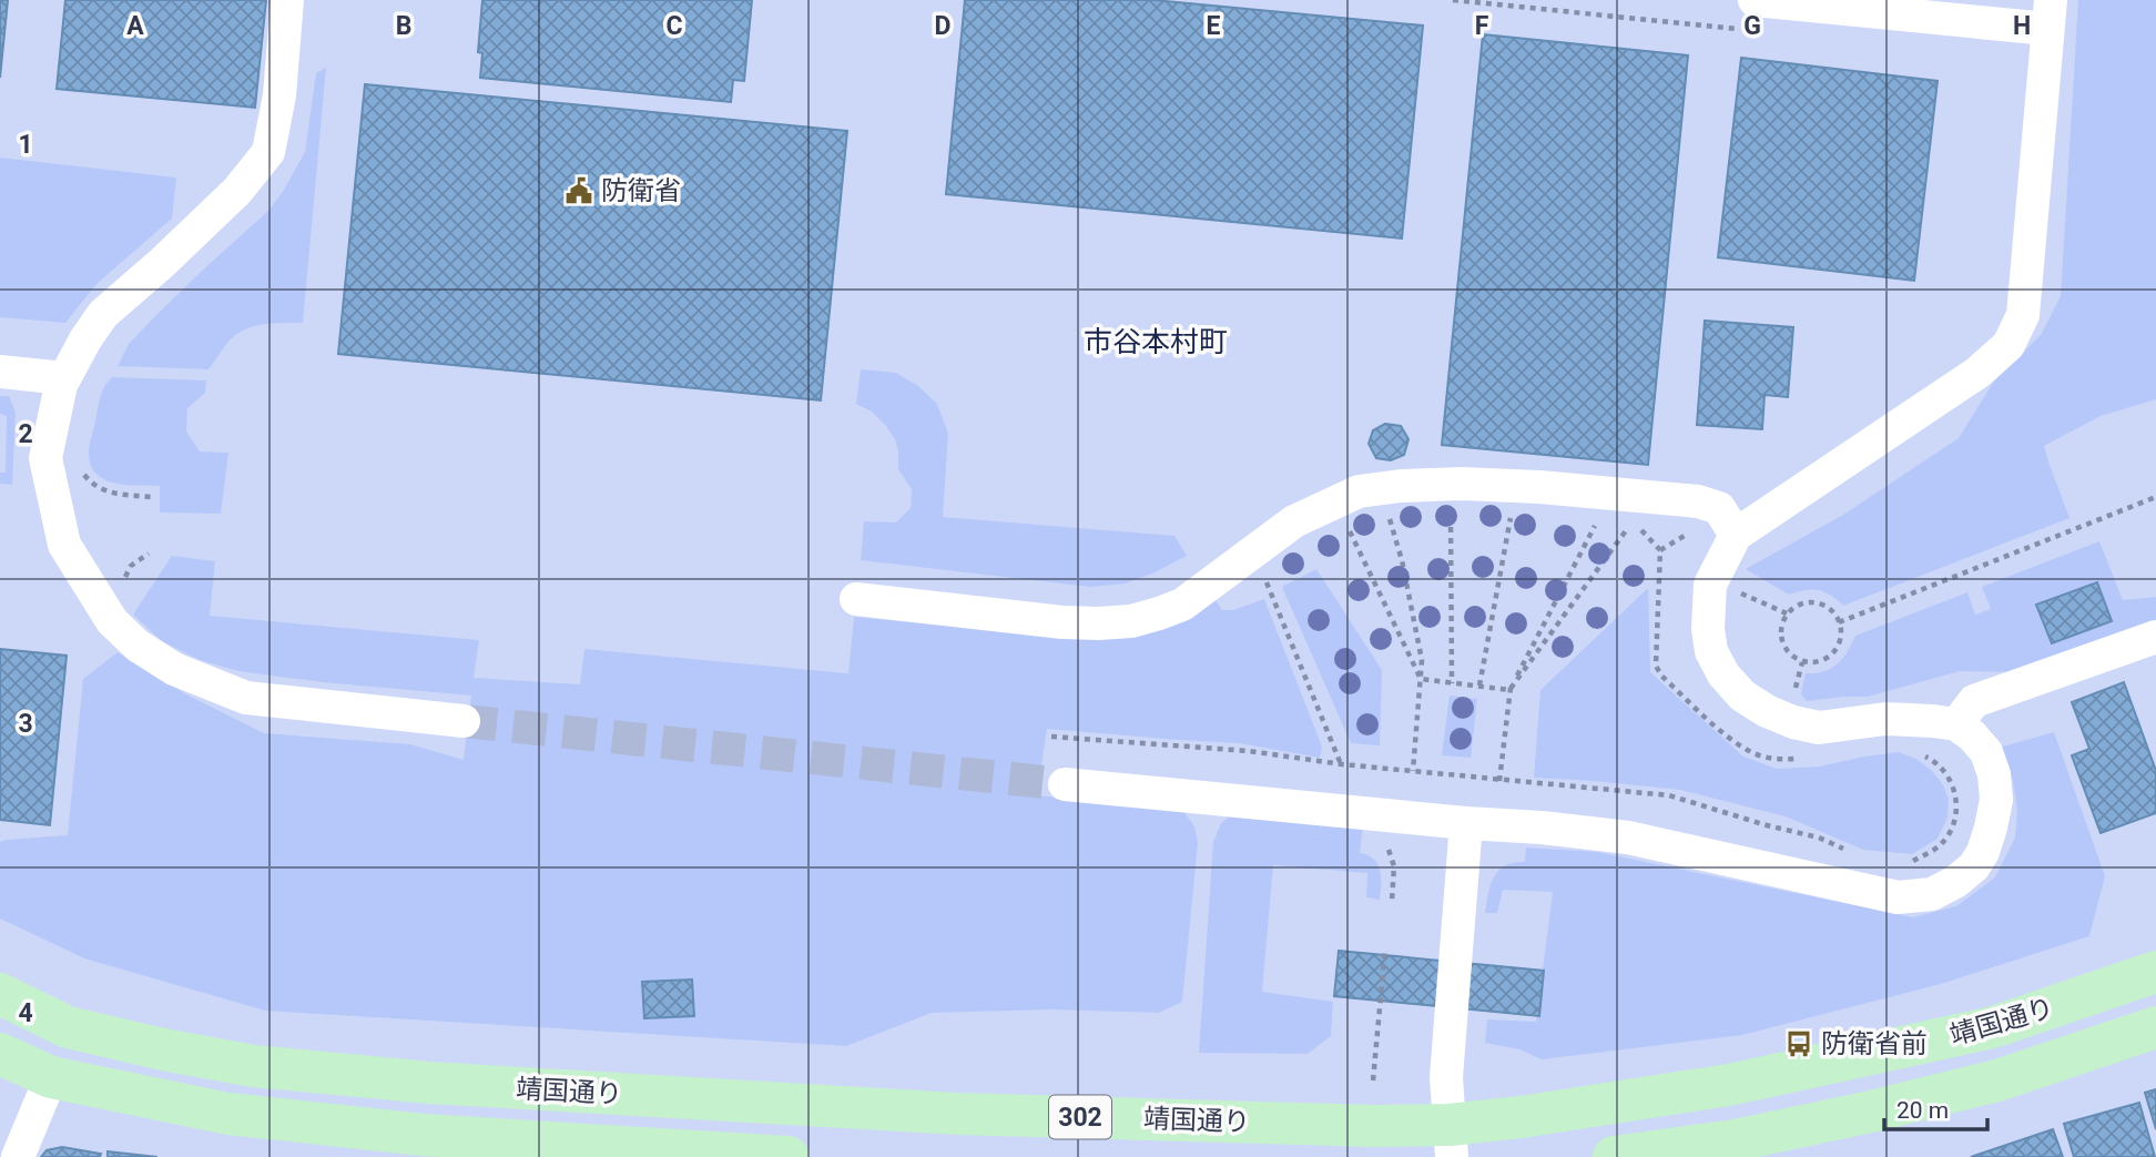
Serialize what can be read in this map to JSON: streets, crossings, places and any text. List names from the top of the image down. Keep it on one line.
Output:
{"streets":{"main road":["靖国通り","302"]},"districts":["市谷本村町"],"places":{"public building":["防衛省"],"bus stop":["防衛省前"]},"scale_bar":"20 m","grid":{"columns":["A","B","C","D","E","F","G","H"],"rows":["1","2","3","4"]}}
